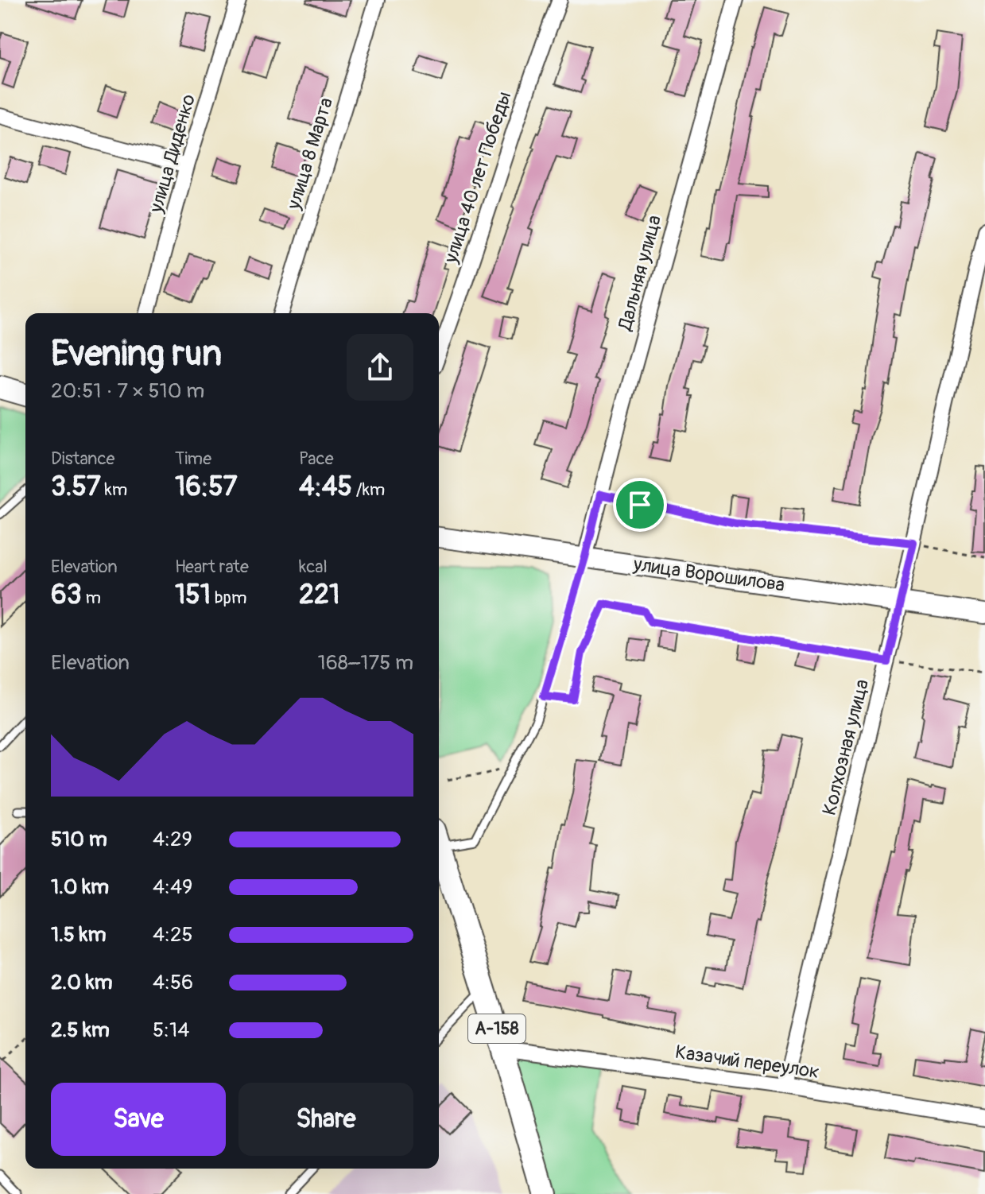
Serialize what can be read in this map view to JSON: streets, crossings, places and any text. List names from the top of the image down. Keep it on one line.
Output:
{"streets":{"main road":["улица Ворошилова","А-158"],"street":["улица Диденко","улица 8 Марта","улица 40 лет Победы","Дальняя улица","Колхозная улица","Казачий переулок"]},"crossings":[["Дальняя улица","улица Ворошилова"],["улица Ворошилова","Колхозная улица"],["Колхозная улица","Казачий переулок"],["А-158","Казачий переулок"]],"page":{"heading":["Evening run","20:51 · 7 × 510 m"],"stats":[["Distance","3.57 km"],["Time","16:57"],["Pace","4:45 /km"],["Elevation","63 m"],["Heart rate","151 bpm"],["kcal","221"]],"chart":["Elevation","168–175 m"],"list":[{"name":"510 m","note":"4:29"},{"name":"1.0 km","note":"4:49"},{"name":"1.5 km","note":"4:25"},{"name":"2.0 km","note":"4:56"},{"name":"2.5 km","note":"5:14"}],"buttons":["Save","Share"]}}
